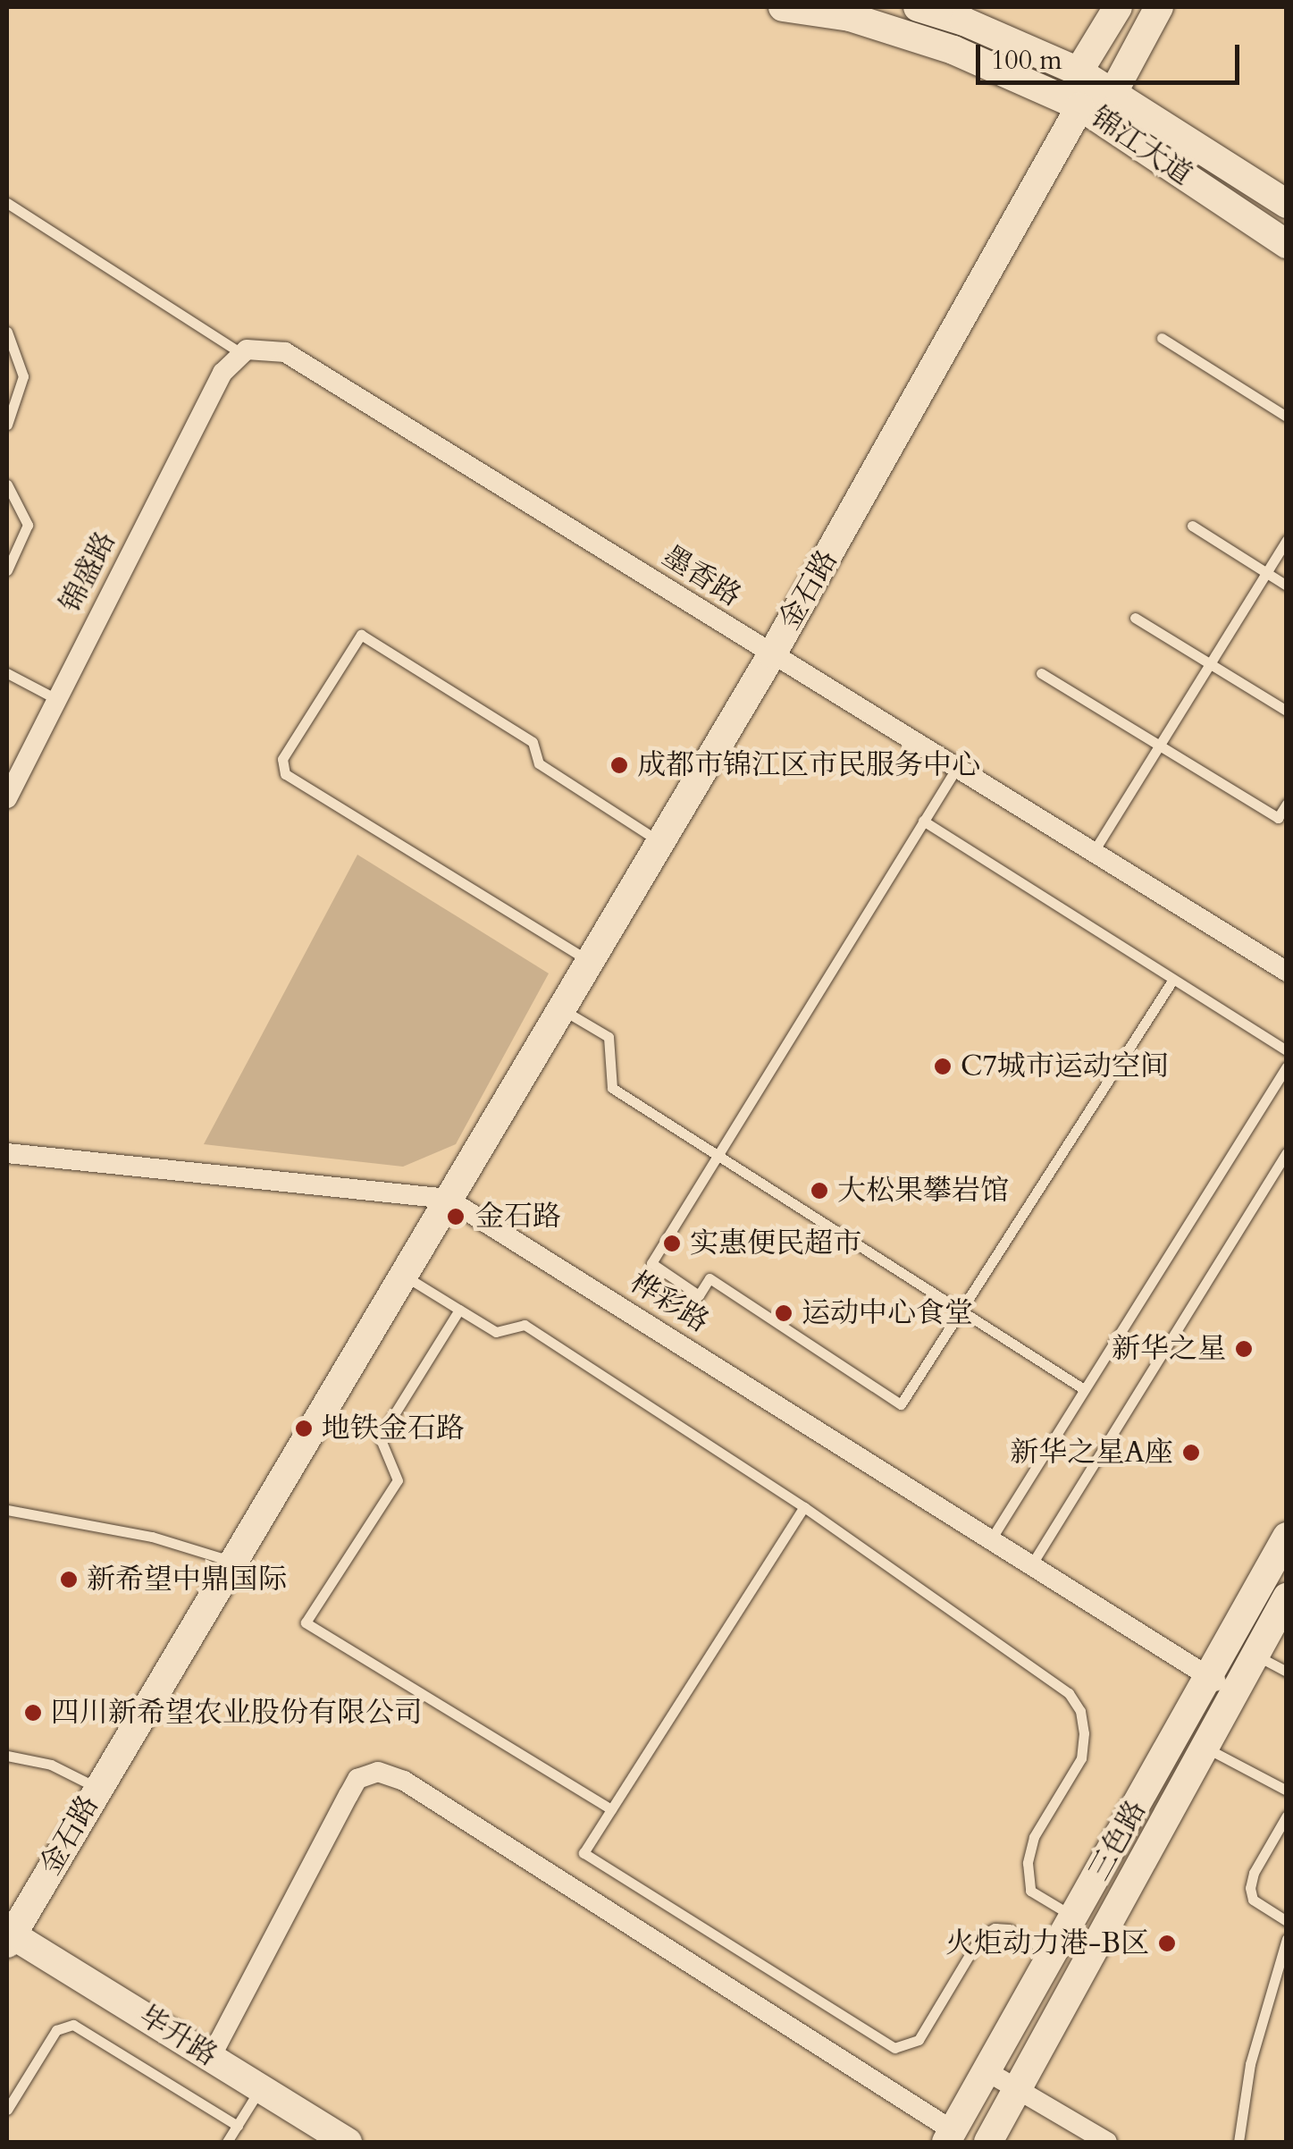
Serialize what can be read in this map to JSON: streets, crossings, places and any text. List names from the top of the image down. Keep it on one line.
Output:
{"streets":{"street":["锦江大道","锦盛路","墨香路","金石路","桦彩路","三色路","毕升路"]},"crossings":[["锦江大道","金石路"],["锦盛路","墨香路"],["墨香路","金石路"],["金石路","桦彩路"],["金石路","毕升路"],["桦彩路","三色路"]],"places":["成都市锦江区市民服务中心","C7城市运动空间","大松果攀岩馆","金石路","实惠便民超市","运动中心食堂","新华之星","地铁金石路","新华之星A座","新希望中鼎国际","四川新希望农业股份有限公司","火炬动力港-B区"],"scale_bar":"100 m"}
